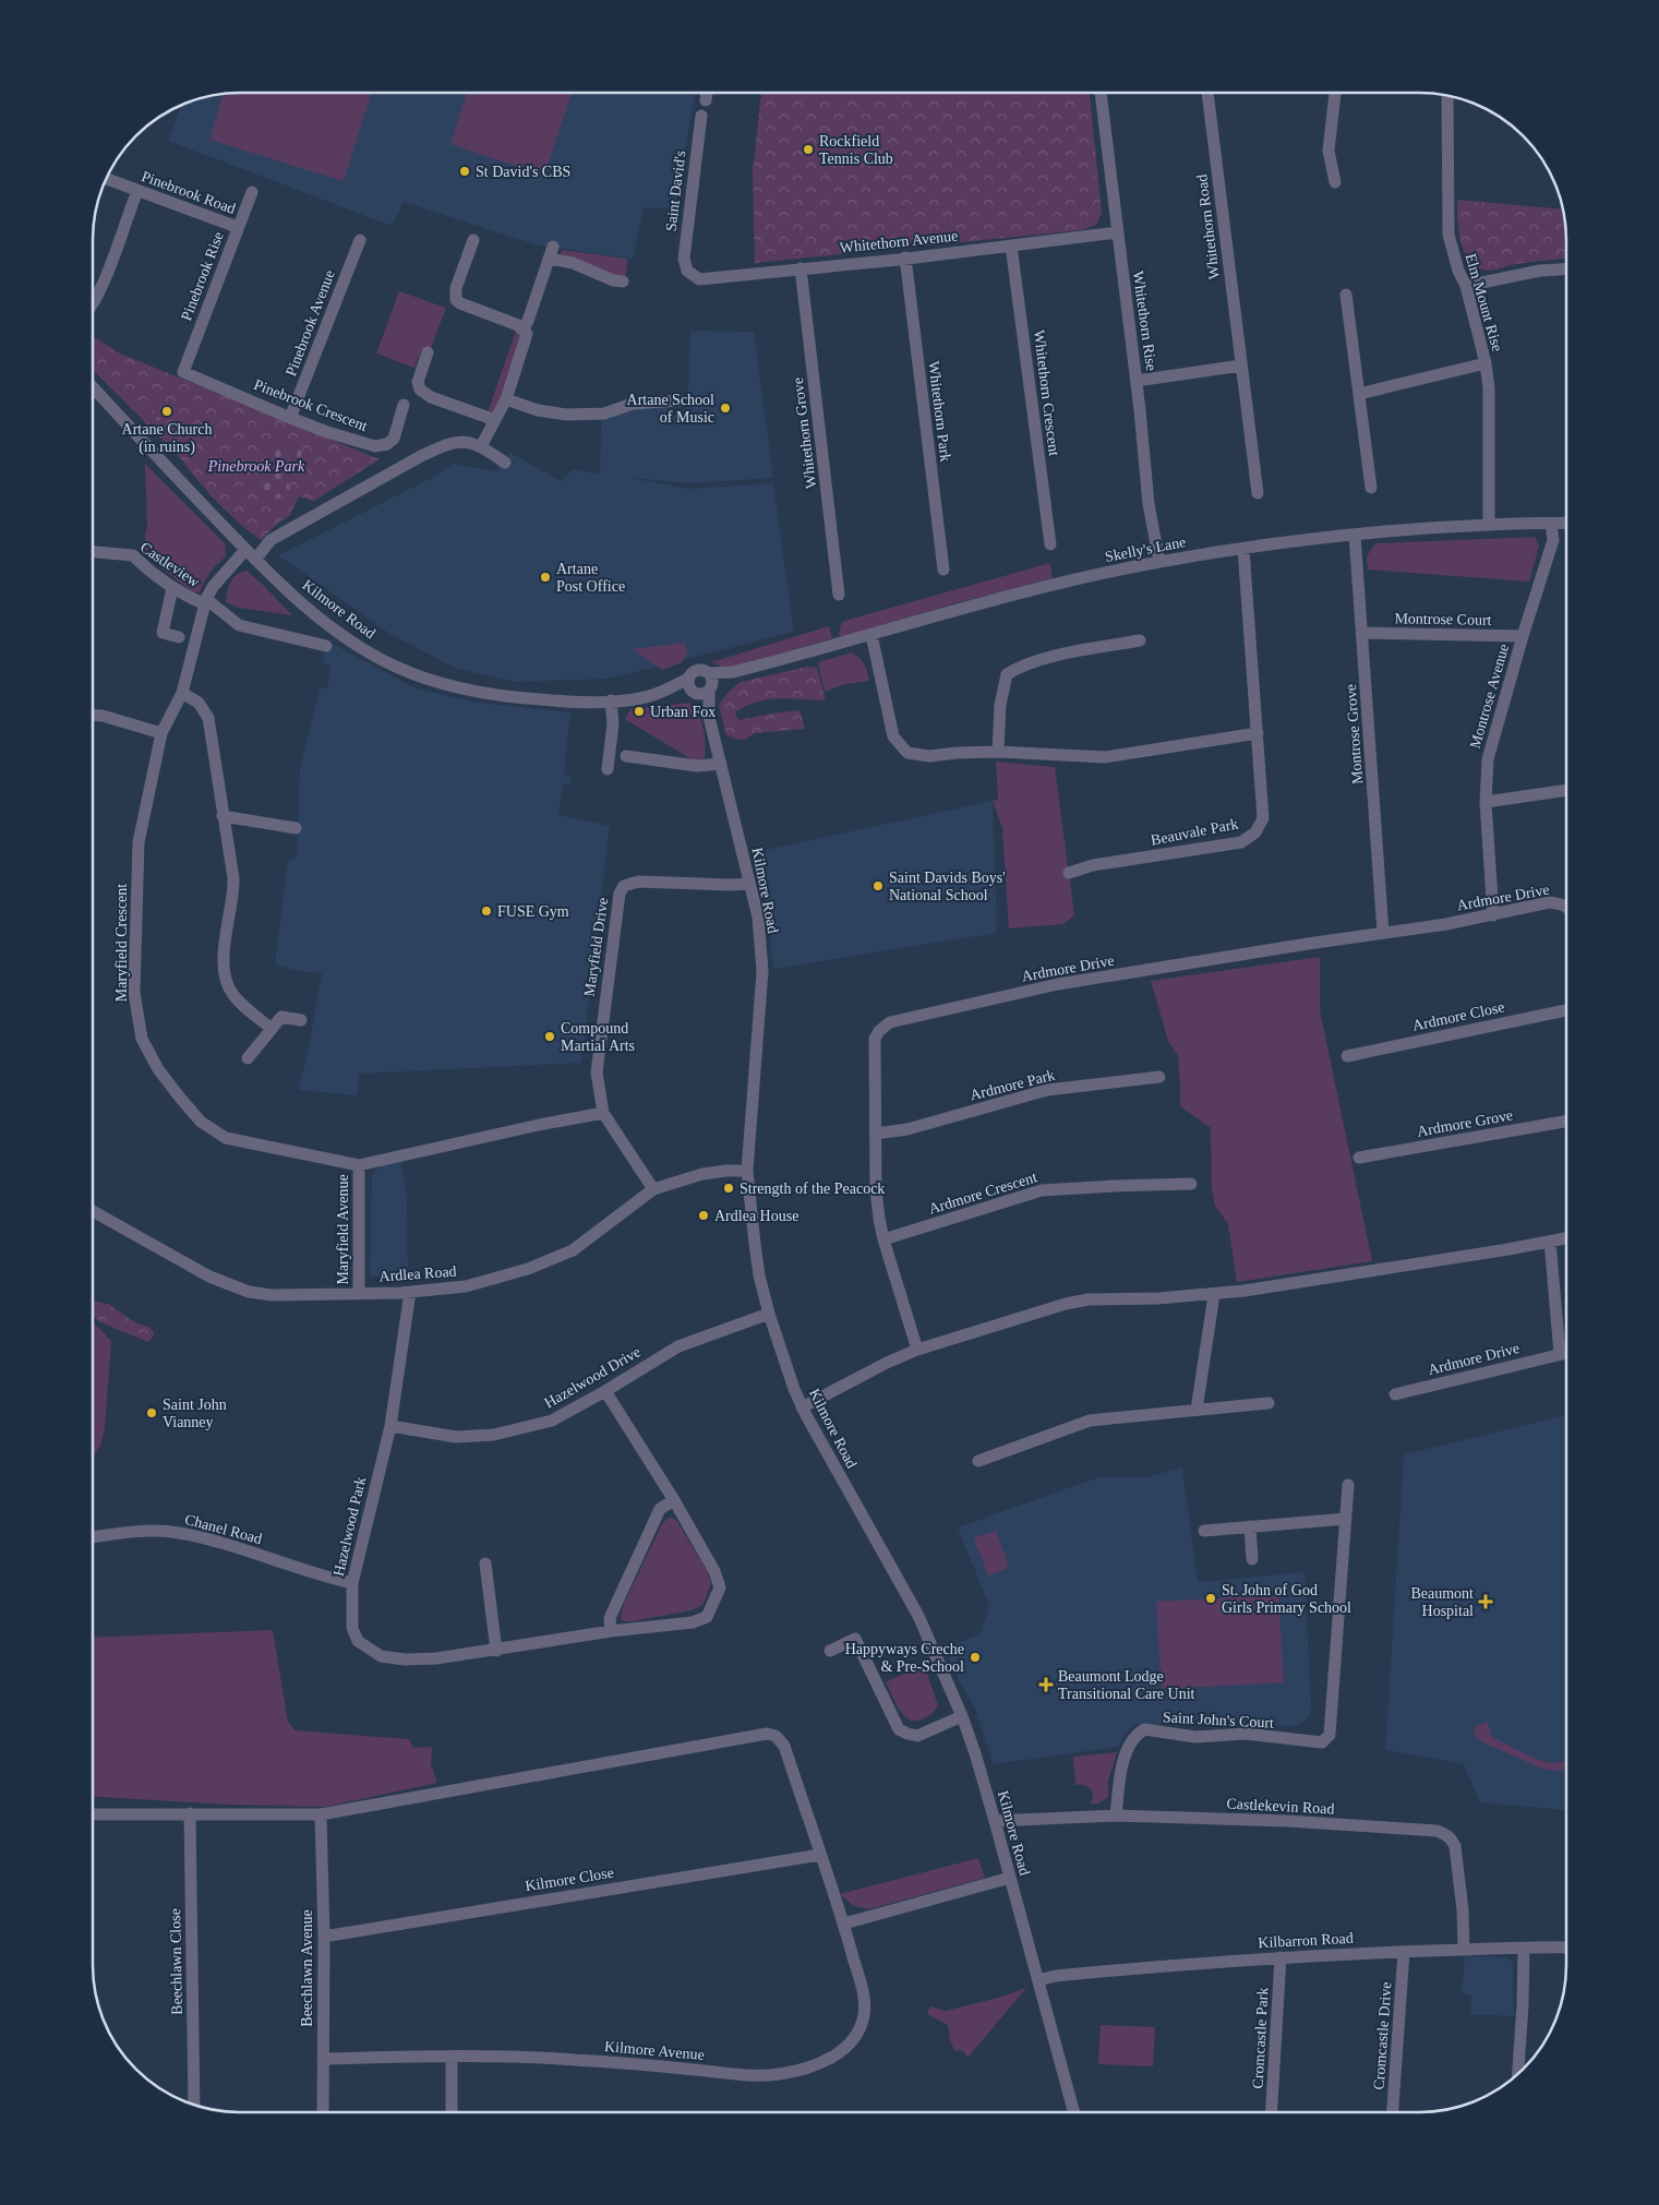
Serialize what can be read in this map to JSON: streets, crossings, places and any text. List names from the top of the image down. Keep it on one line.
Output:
{"streets":{"street":["Saint David's","Pinebrook Road","Whitethorn Road","Whitethorn Avenue","Pinebrook Rise","Elm Mount Rise","Whitethorn Rise","Pinebrook Avenue","Whitethorn Crescent","Pinebrook Crescent","Whitethorn Park","Whitethorn Grove","Skelly's Lane","Castleview","Kilmore Road","Montrose Court","Montrose Avenue","Montrose Grove","Beauvale Park","Ardmore Drive","Maryfield Crescent","Maryfield Drive","Ardmore Close","Ardmore Park","Ardmore Grove","Ardmore Crescent","Maryfield Avenue","Ardlea Road","Hazelwood Drive","Hazelwood Park","Chanel Road","Saint John's Court","Castlekevin Road","Kilmore Close","Kilbarron Road","Beechlawn Close","Beechlawn Avenue","Cromcastle Drive","Cromcastle Park","Kilmore Avenue"]},"crossings":[["Saint David's","Whitethorn Avenue"],["Pinebrook Road","Pinebrook Rise"],["Whitethorn Avenue","Whitethorn Rise"],["Whitethorn Avenue","Whitethorn Crescent"],["Whitethorn Avenue","Whitethorn Park"],["Whitethorn Avenue","Whitethorn Grove"],["Pinebrook Rise","Pinebrook Crescent"],["Elm Mount Rise","Skelly's Lane"],["Whitethorn Rise","Skelly's Lane"],["Pinebrook Avenue","Pinebrook Crescent"],["Skelly's Lane","Kilmore Road"],["Skelly's Lane","Montrose Avenue"],["Skelly's Lane","Montrose Grove"],["Skelly's Lane","Beauvale Park"],["Castleview","Maryfield Crescent"],["Kilmore Road","Maryfield Crescent"],["Kilmore Road","Maryfield Drive"],["Kilmore Road","Ardlea Road"],["Kilmore Road","Hazelwood Drive"],["Kilmore Road","Castlekevin Road"],["Kilmore Road","Kilbarron Road"],["Montrose Court","Montrose Avenue"],["Montrose Court","Montrose Grove"],["Montrose Avenue","Ardmore Drive"],["Montrose Grove","Ardmore Drive"],["Ardmore Drive","Ardmore Park"],["Ardmore Drive","Ardmore Crescent"],["Maryfield Crescent","Maryfield Drive"],["Maryfield Crescent","Maryfield Avenue"],["Maryfield Drive","Ardlea Road"],["Maryfield Avenue","Ardlea Road"],["Ardlea Road","Hazelwood Park"],["Hazelwood Drive","Hazelwood Park"],["Hazelwood Park","Chanel Road"],["Saint John's Court","Castlekevin Road"],["Castlekevin Road","Kilbarron Road"],["Kilmore Close","Beechlawn Avenue"],["Kilmore Close","Kilmore Avenue"],["Kilbarron Road","Cromcastle Drive"],["Kilbarron Road","Cromcastle Park"],["Beechlawn Close","Kilmore Avenue"],["Beechlawn Avenue","Kilmore Avenue"]],"parks":["Pinebrook Park"],"places":{"other":["Rockfield Tennis Club","St David's CBS","Artane School of Music","Artane Church (in ruins)","Artane Post Office","Urban Fox","Saint Davids Boys' National School","FUSE Gym","Compound Martial Arts","Strength of the Peacock","Ardlea House","Saint John Vianney","St. John of God Girls Primary School","Happyways Creche & Pre-School"],"health":["Beaumont Hospital","Beaumont Lodge Transitional Care Unit"]}}
